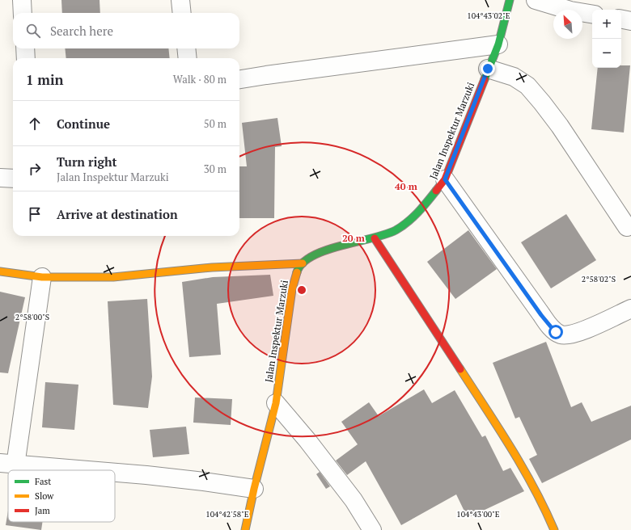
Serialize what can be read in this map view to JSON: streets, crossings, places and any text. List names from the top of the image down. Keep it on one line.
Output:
{"streets":{"street":["Jalan Inspektur Marzuki"]},"legend":["Fast","Slow","Jam"],"north":"top left","page":{"map_buttons":["+","−"],"search":"Search here","heading":["1 min","Walk · 80 m"],"list":[["Continue","50 m"],["Turn right","Jalan Inspektur Marzuki","30 m"],"Arrive at destination"]},"coordinates":["104°43'02\"E","2°58'02\"S","2°58'00\"S","104°42'58\"E","104°43'00\"E"],"rings":["40 m","20 m"]}
